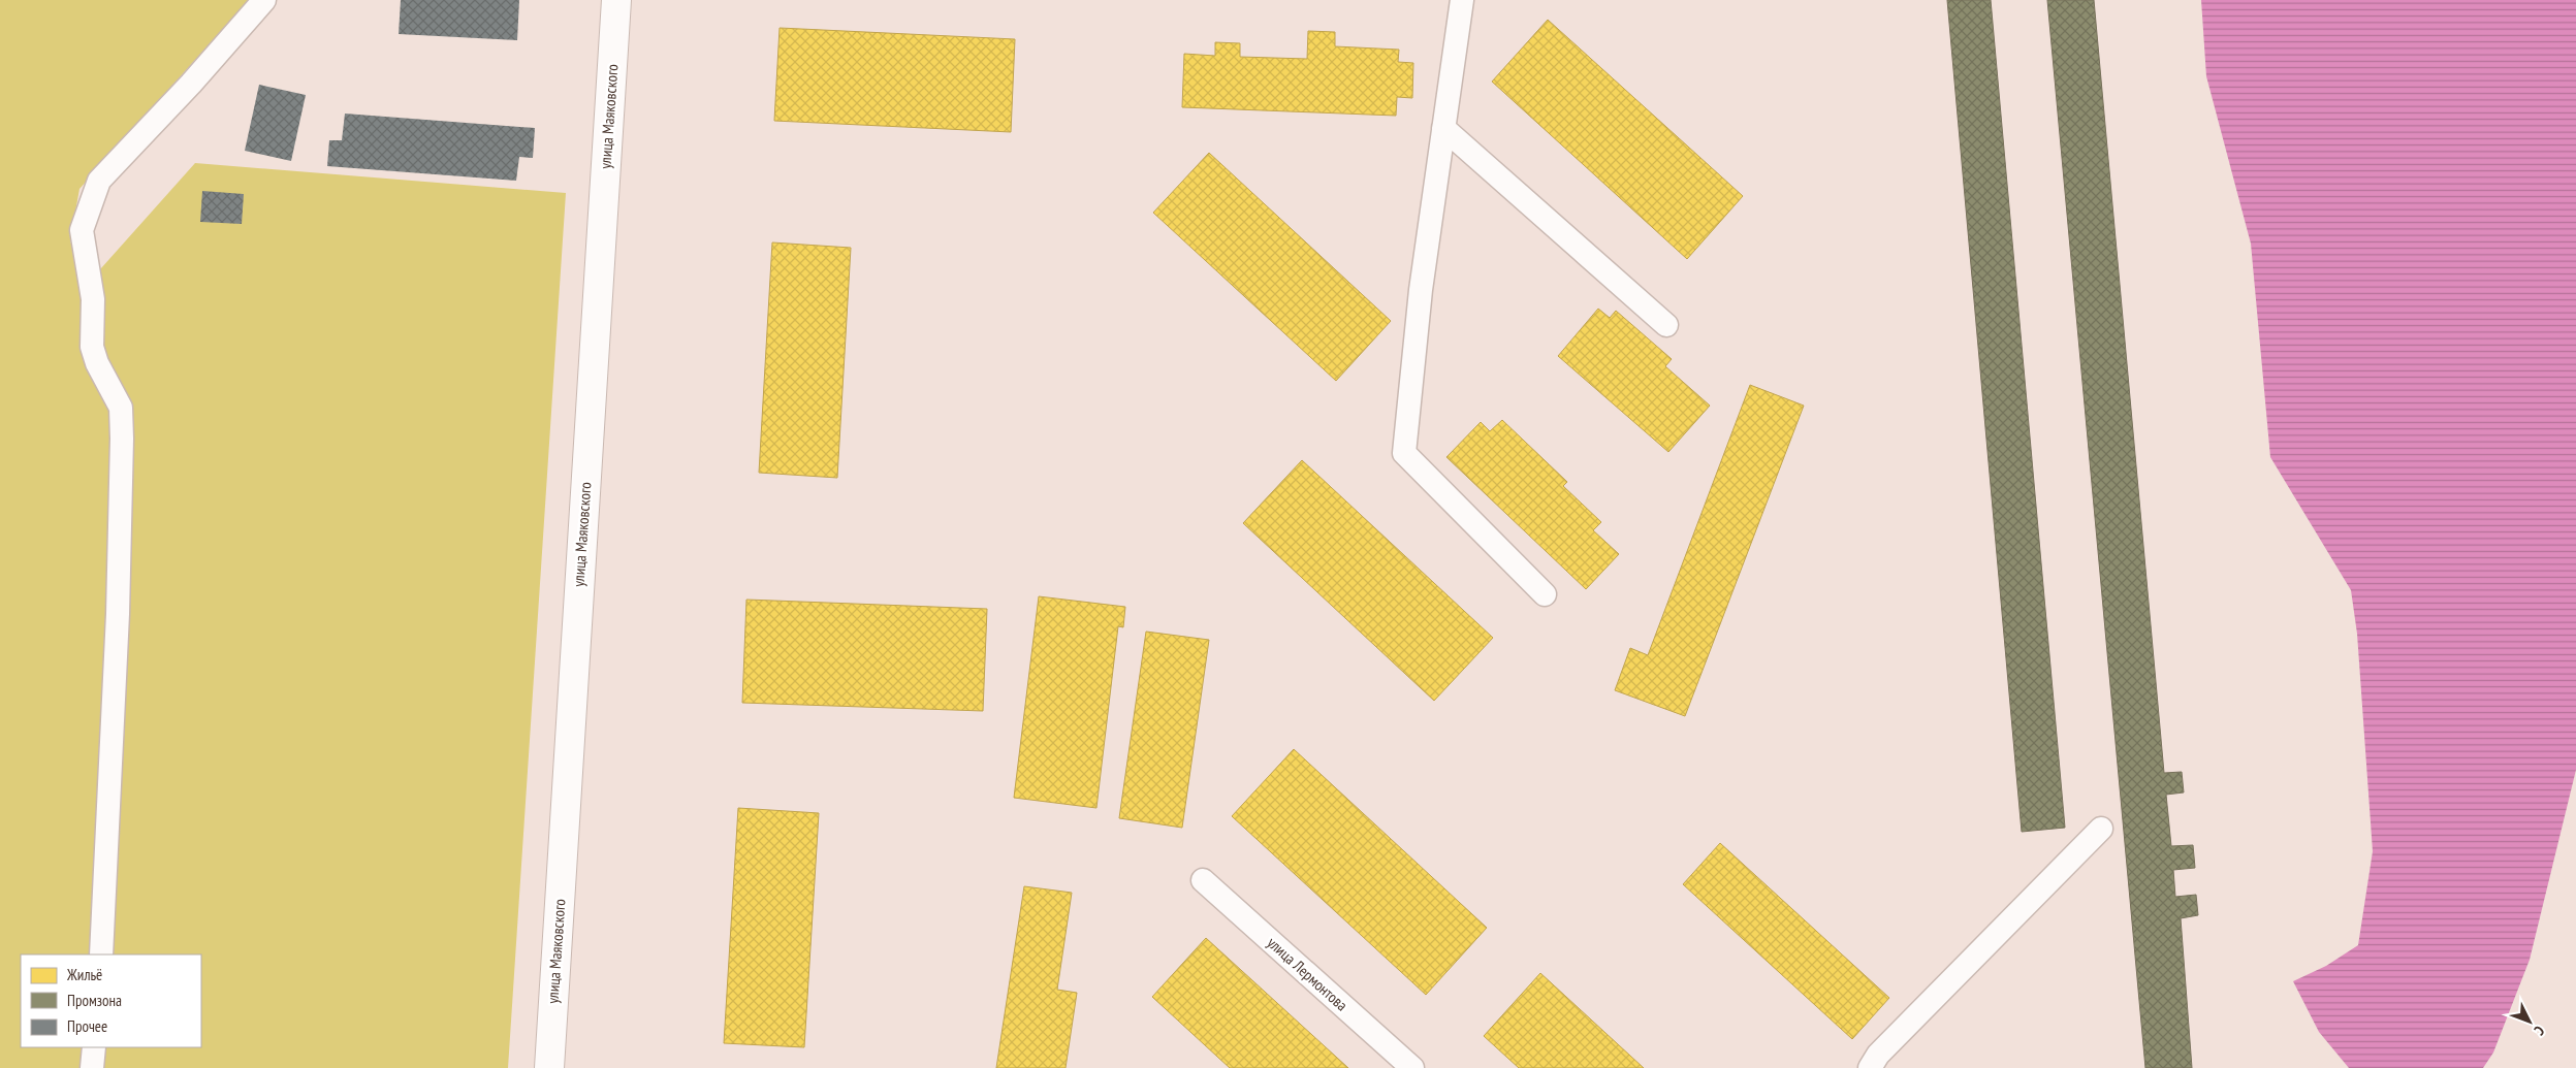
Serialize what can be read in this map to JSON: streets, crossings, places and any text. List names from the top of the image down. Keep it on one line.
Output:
{"streets":{"street":["улица Маяковского"],"lane":["улица Лермонтова"]},"legend":["Жильё","Промзона","Прочее"],"north":"bottom right"}
